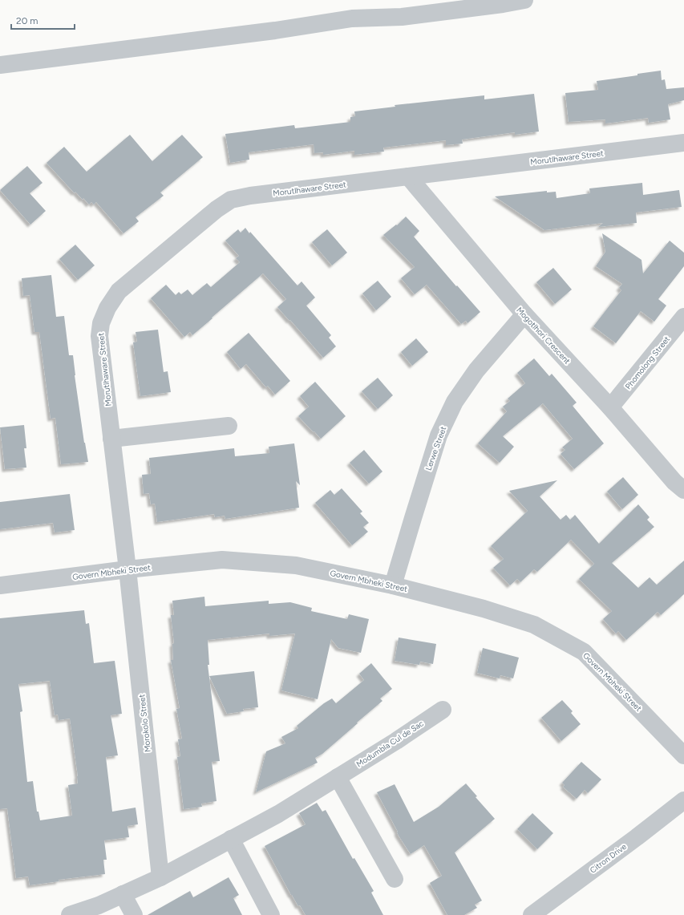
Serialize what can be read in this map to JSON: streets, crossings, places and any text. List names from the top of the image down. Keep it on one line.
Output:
{"streets":{"street":["Morutlhaware Street","Mogotlhori Crescent","Phomolong Street","Lerwe Street","Govern Mbheki Street","Morokolo Street","Modumbla Cul de Sac","Citron Drive"]},"crossings":[["Morutlhaware Street","Mogotlhori Crescent"],["Morutlhaware Street","Govern Mbheki Street"],["Morutlhaware Street","Morokolo Street"],["Mogotlhori Crescent","Phomolong Street"],["Mogotlhori Crescent","Lerwe Street"],["Lerwe Street","Govern Mbheki Street"],["Govern Mbheki Street","Morokolo Street"],["Morokolo Street","Modumbla Cul de Sac"]],"scale_bar":"20 m"}
